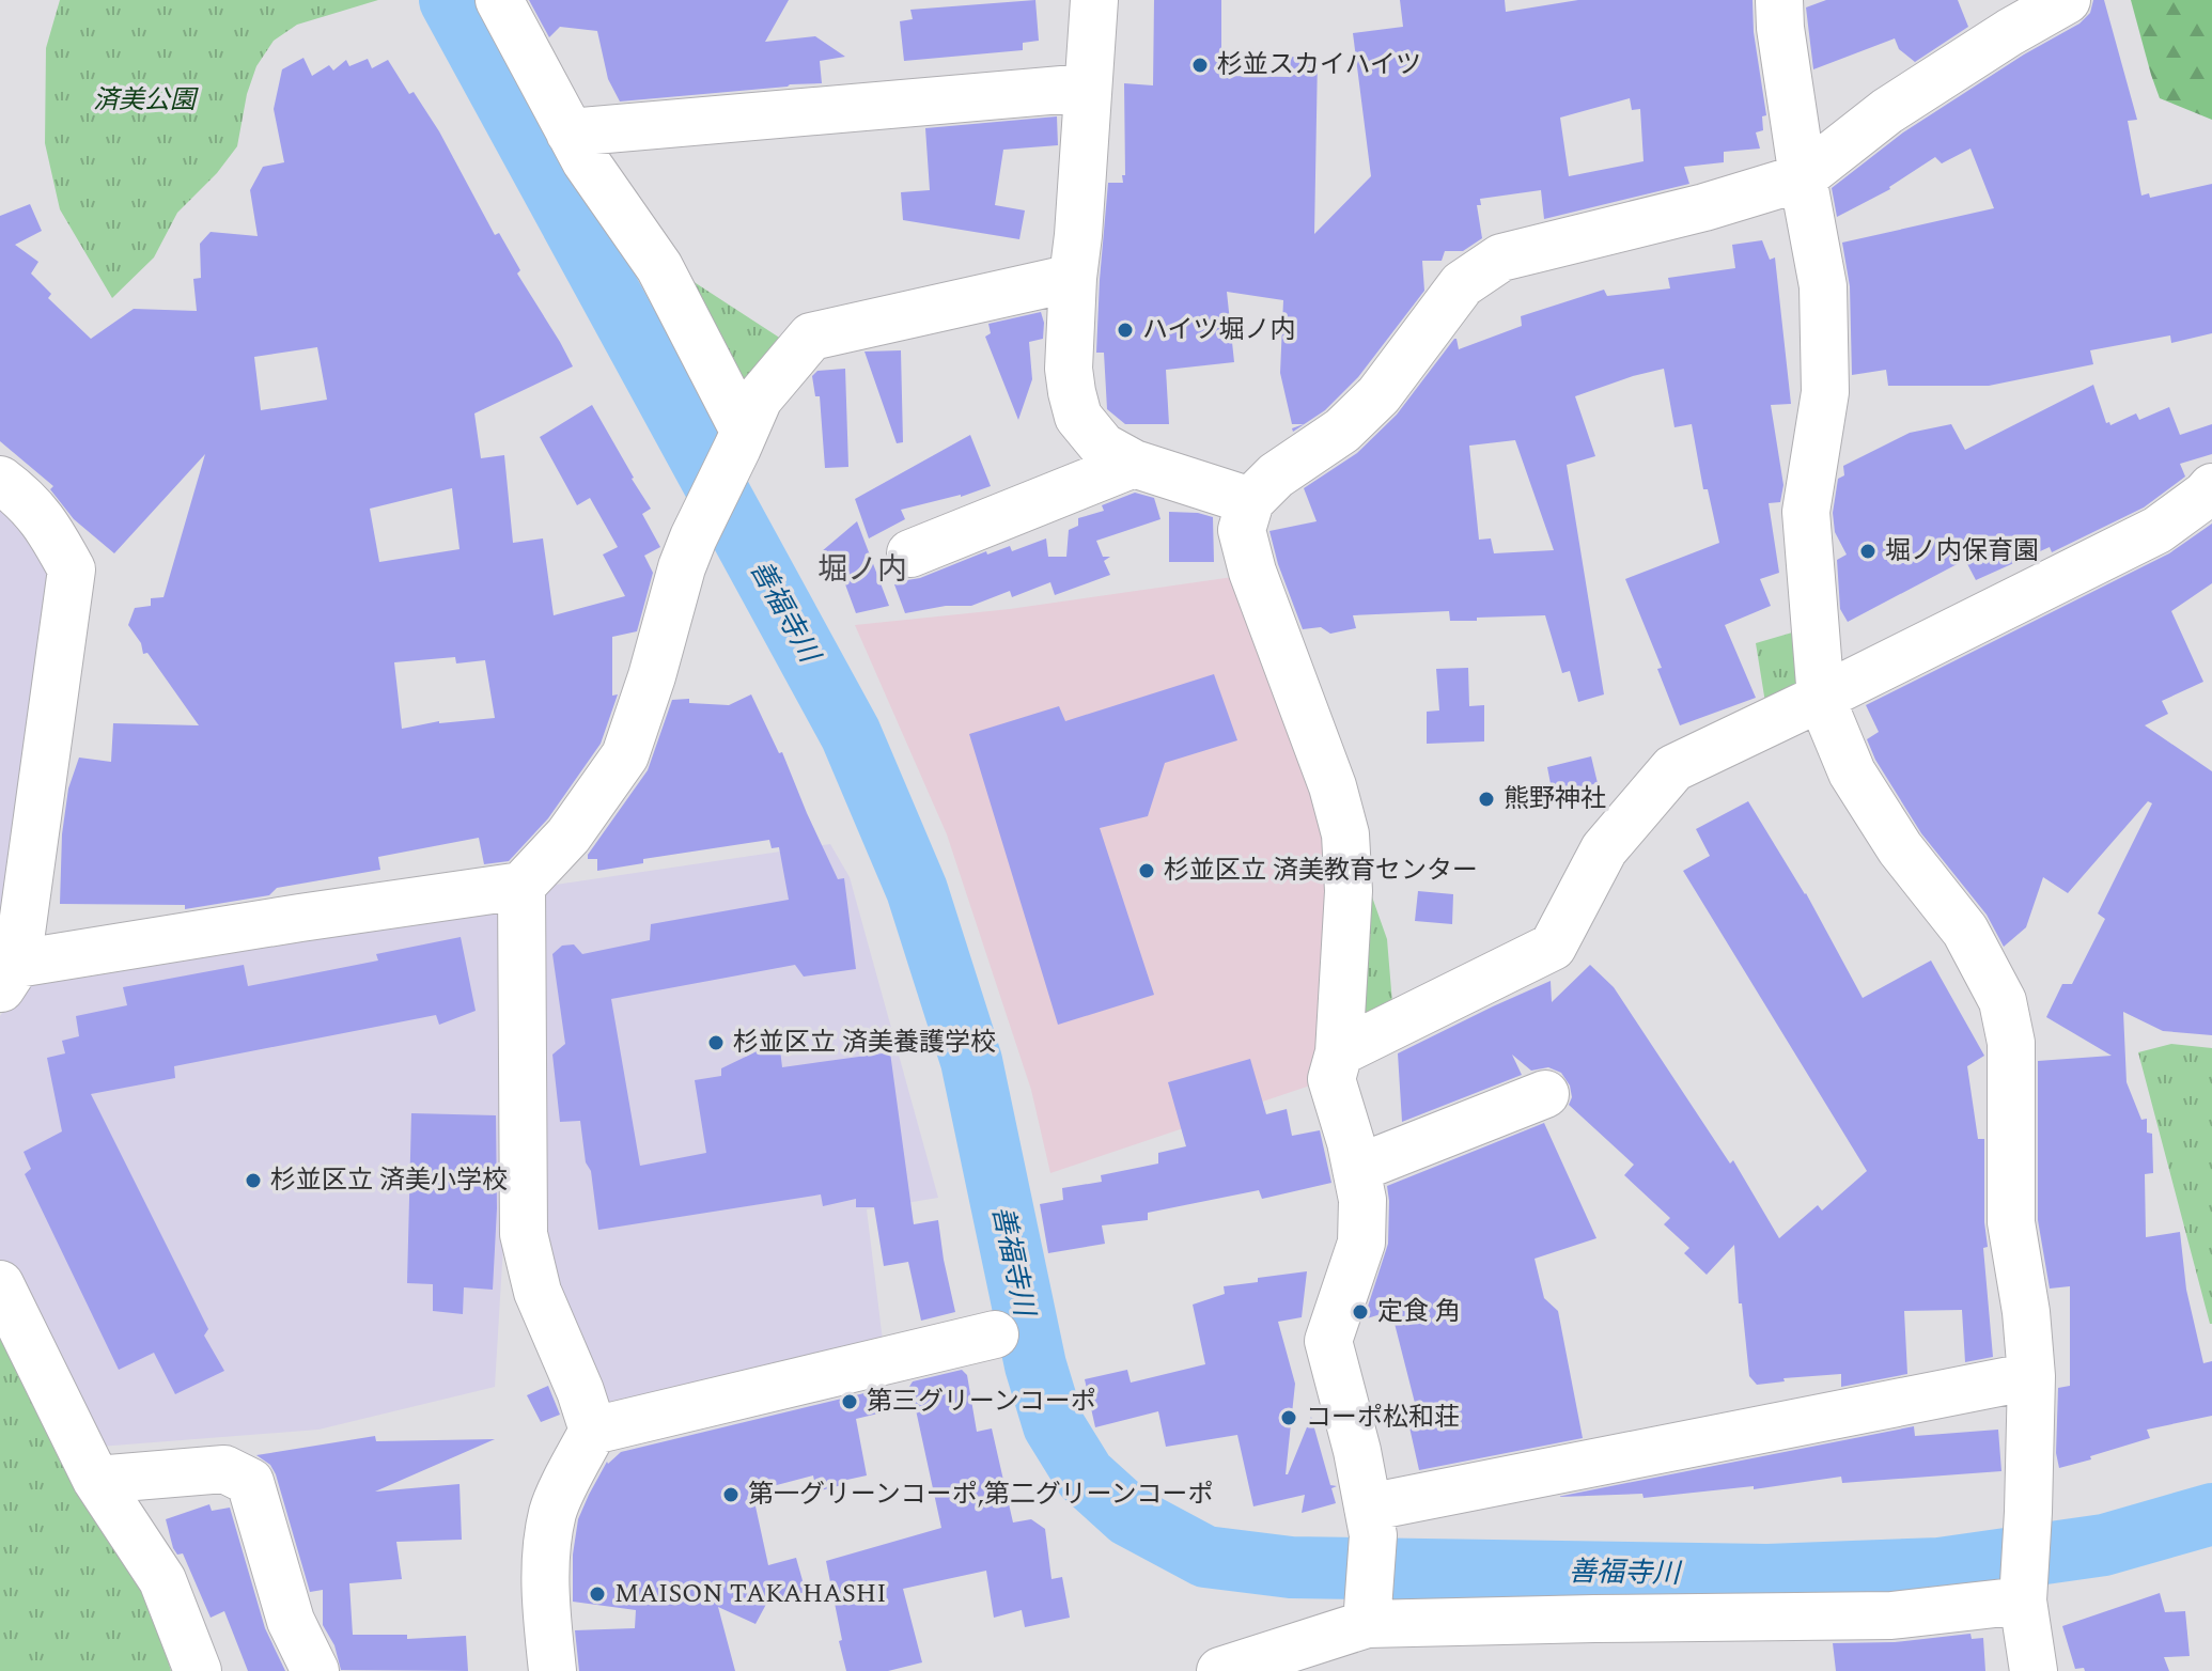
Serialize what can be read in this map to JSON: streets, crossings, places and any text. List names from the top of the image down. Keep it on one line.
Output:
{"districts":["堀ノ内"],"water":["善福寺川"],"parks":["済美公園"],"places":["杉並スカイハイツ","ハイツ堀ノ内","堀ノ内保育園","熊野神社","杉並区立 済美教育センター","杉並区立 済美養護学校","杉並区立 済美小学校","定食 角","第三グリーンコーポ","コーポ松和荘","第一グリーンコーポ,第二グリーンコーポ","MAISON TAKAHASHI"]}
